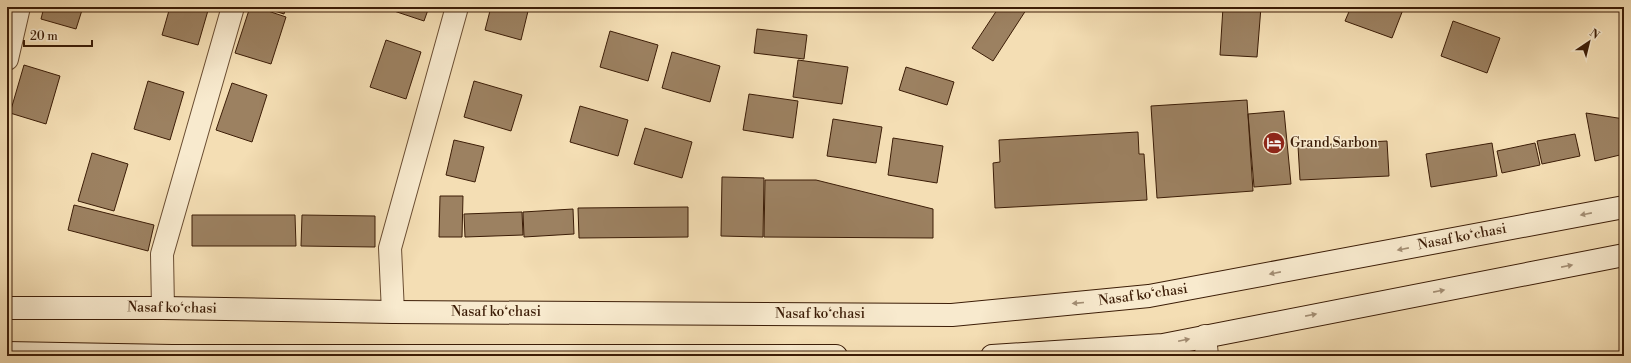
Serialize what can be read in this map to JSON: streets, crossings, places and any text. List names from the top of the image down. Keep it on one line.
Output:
{"streets":{"main road":["Nasaf ko‘chasi"]},"places":{"hotel":["Grand Sarbon"]},"scale_bar":"20 m","north":"top right"}
